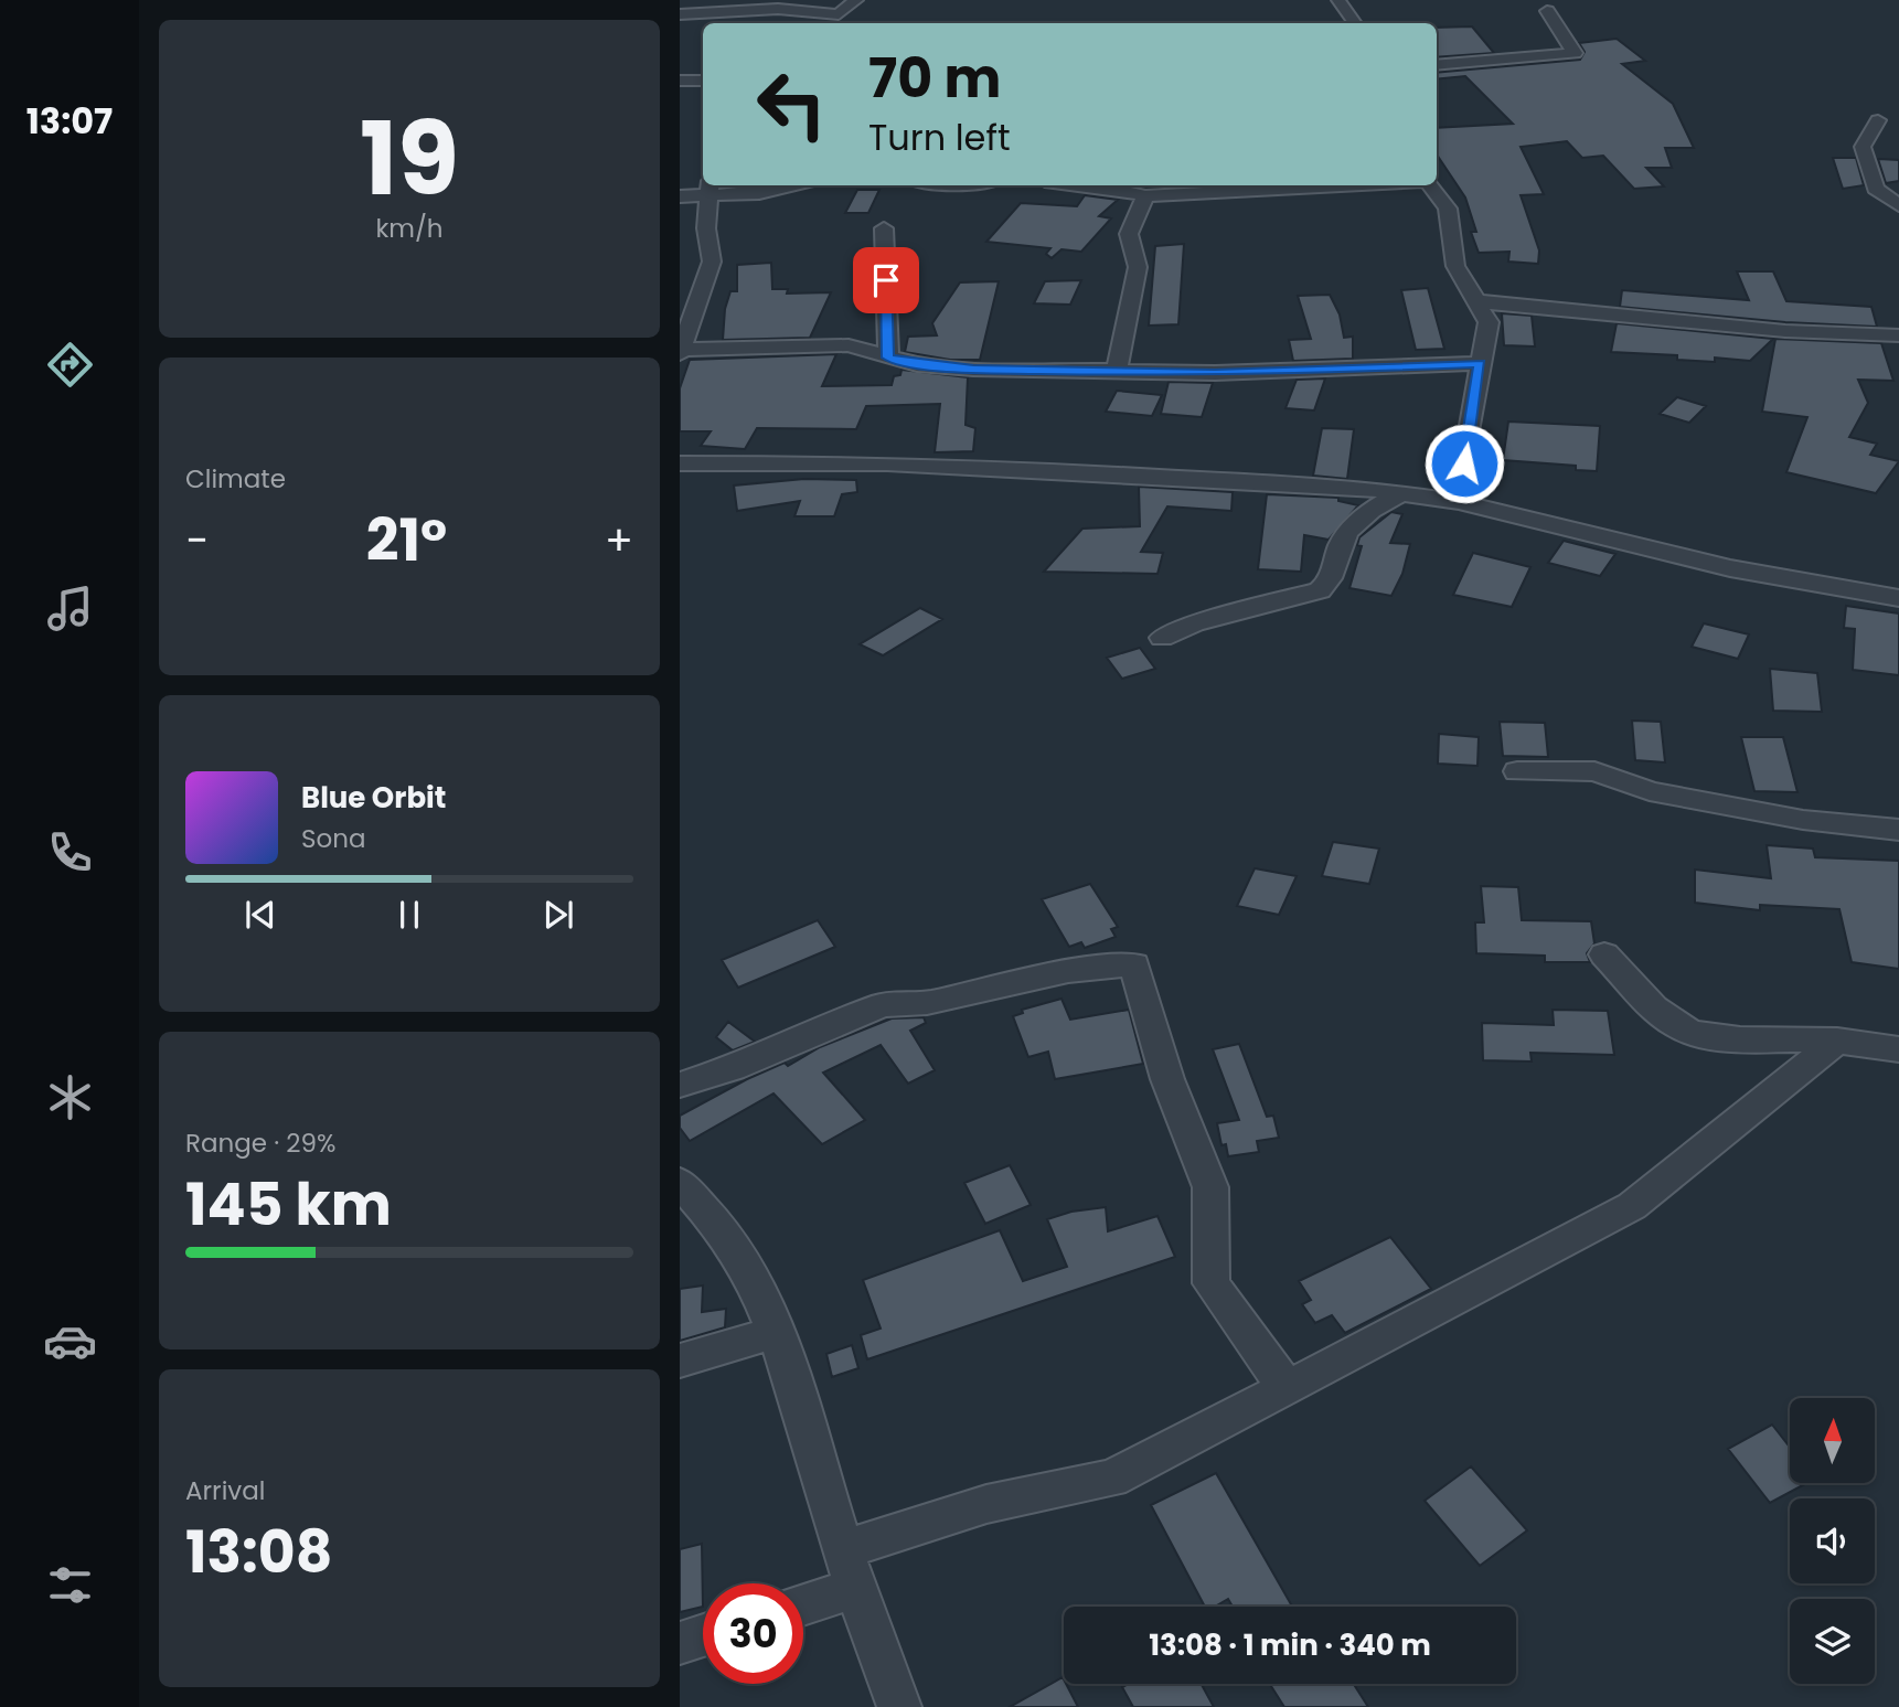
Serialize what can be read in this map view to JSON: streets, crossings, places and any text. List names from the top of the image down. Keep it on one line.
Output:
{"north":"top","page":{"tabs":"13:07","tile":[["19","km/h"],"Climate",["Range · 29%","145 km"],["Arrival","13:08"]],"turn":["70 m","Turn left"],"heat":["−","21°","+"],"song":["Blue Orbit","Sona"],"limit":"30","trip":"13:08 · 1 min · 340 m"}}
